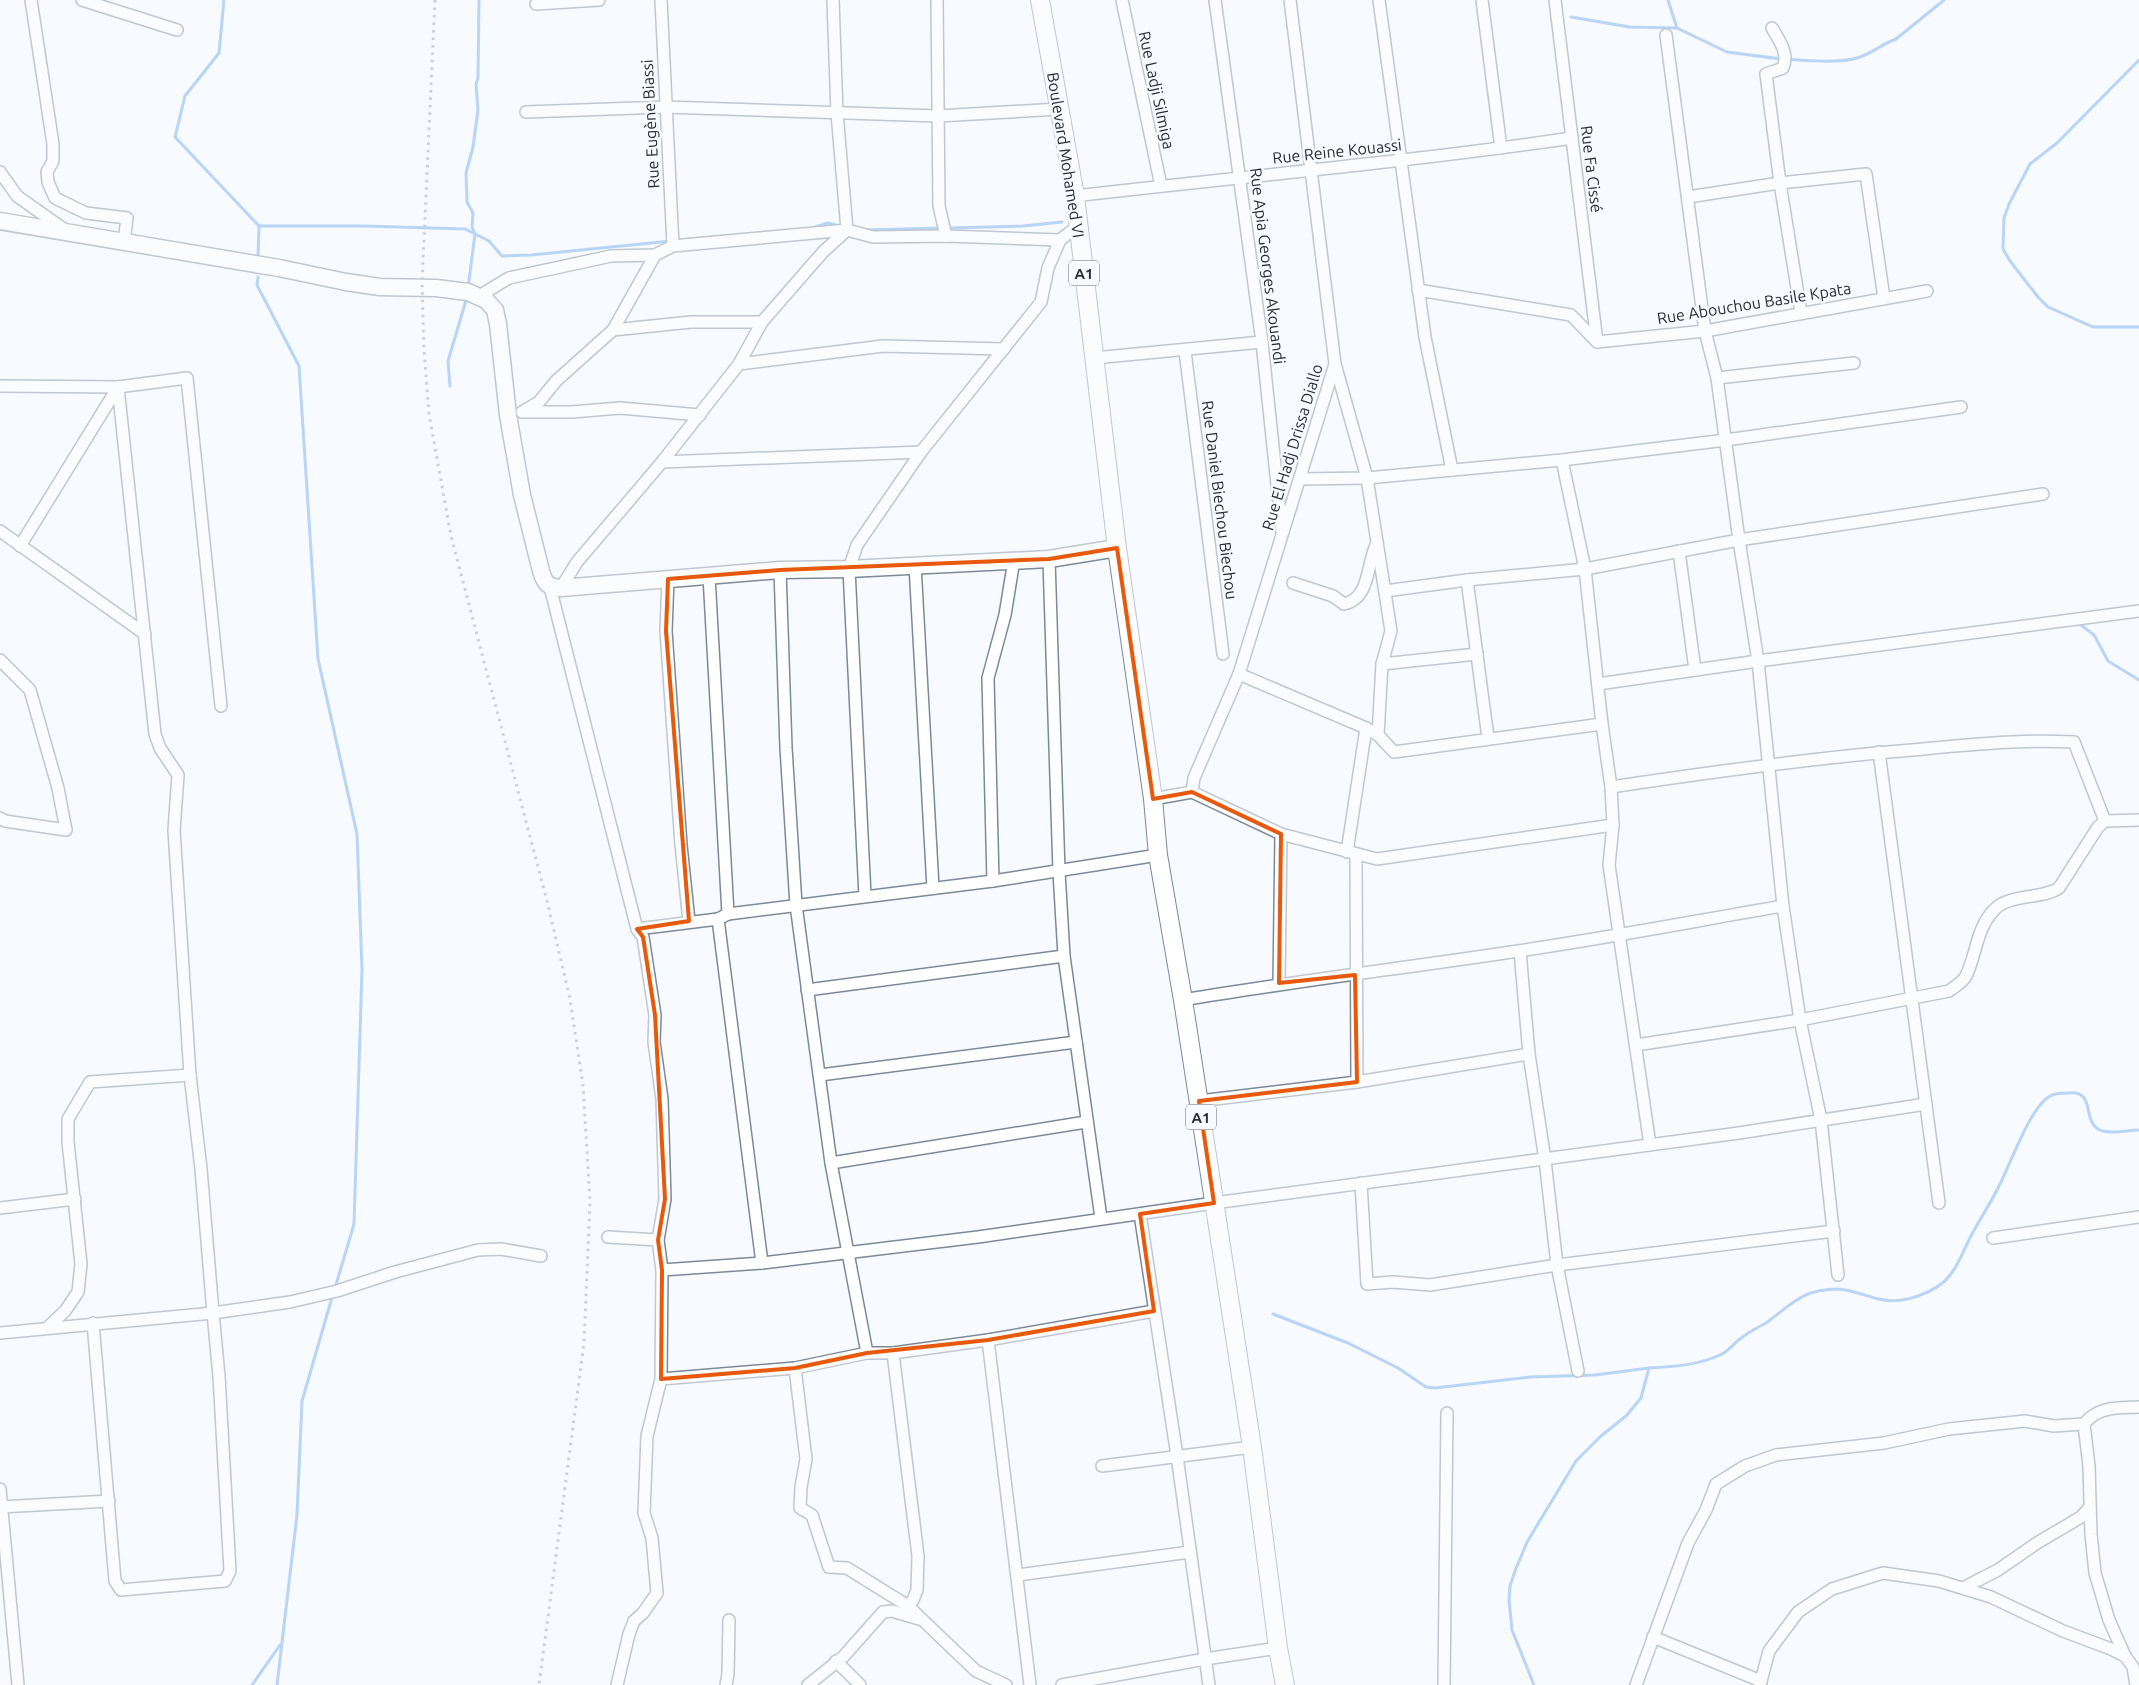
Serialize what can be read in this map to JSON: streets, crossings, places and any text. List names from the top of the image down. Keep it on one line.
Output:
{"streets":{"main road":["Boulevard Mohamed VI","A1"],"street":["Rue Ladji Silmiga","Rue Eugène Biassi","Rue Reine Kouassi","Rue Fa Cissé","Rue Apia Georges Akouandi","Rue Abouchou Basile Kpata","Rue El Hadj Drissa Diallo","Rue Daniel Biechou Biechou"]},"crossings":[["Rue Ladji Silmiga","Rue Reine Kouassi"],["Rue Reine Kouassi","Boulevard Mohamed VI"],["Rue Reine Kouassi","Rue Fa Cissé"],["Rue Reine Kouassi","Rue Apia Georges Akouandi"],["Rue Reine Kouassi","Rue El Hadj Drissa Diallo"],["Boulevard Mohamed VI","A1"],["Rue Fa Cissé","Rue Abouchou Basile Kpata"],["Rue Apia Georges Akouandi","Rue El Hadj Drissa Diallo"]]}
